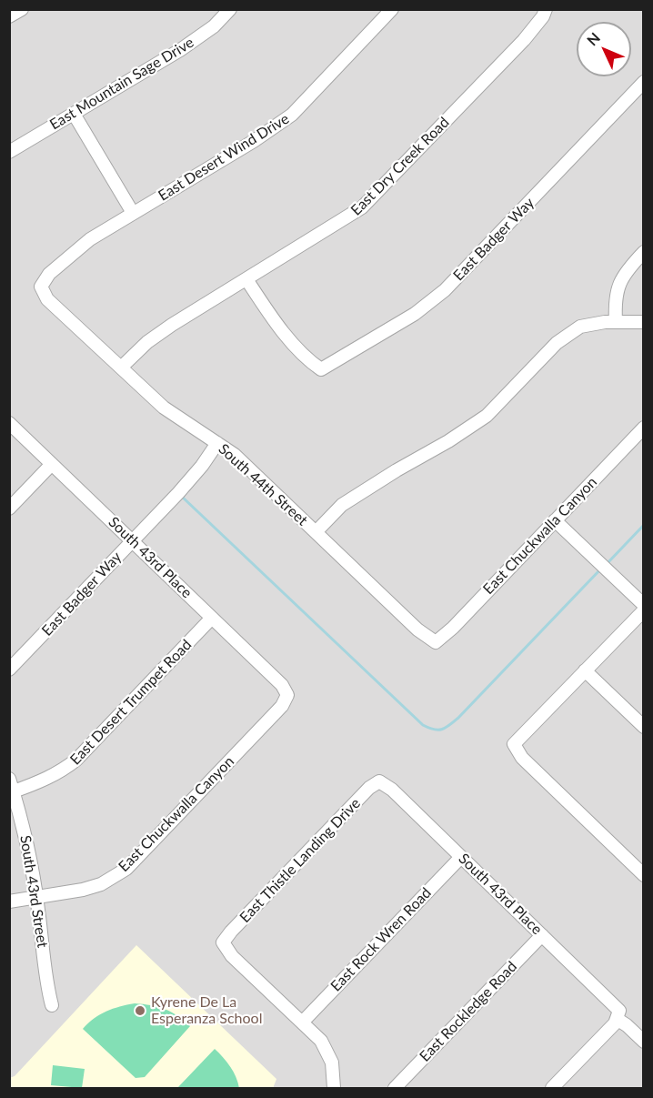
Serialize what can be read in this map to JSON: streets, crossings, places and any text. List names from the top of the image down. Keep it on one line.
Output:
{"streets":{"street":["East Mountain Sage Drive","East Desert Wind Drive","East Dry Creek Road","East Badger Way","South 44th Street","East Chuckwalla Canyon","South 43rd Place","East Desert Trumpet Road","East Thistle Landing Drive","South 43rd Street","East Rock Wren Road","East Rockledge Road"]},"crossings":[["East Desert Wind Drive","South 44th Street"],["East Dry Creek Road","East Badger Way"],["East Dry Creek Road","South 44th Street"],["East Badger Way","South 44th Street"],["East Badger Way","South 43rd Place"],["South 44th Street","East Chuckwalla Canyon"],["East Chuckwalla Canyon","South 43rd Place"],["East Chuckwalla Canyon","South 43rd Street"],["South 43rd Place","East Desert Trumpet Road"],["South 43rd Place","East Thistle Landing Drive"],["South 43rd Place","East Rock Wren Road"],["South 43rd Place","East Rockledge Road"],["East Desert Trumpet Road","South 43rd Street"],["East Thistle Landing Drive","East Rock Wren Road"]],"places":["Kyrene De La Esperanza School"],"north":"top left"}
